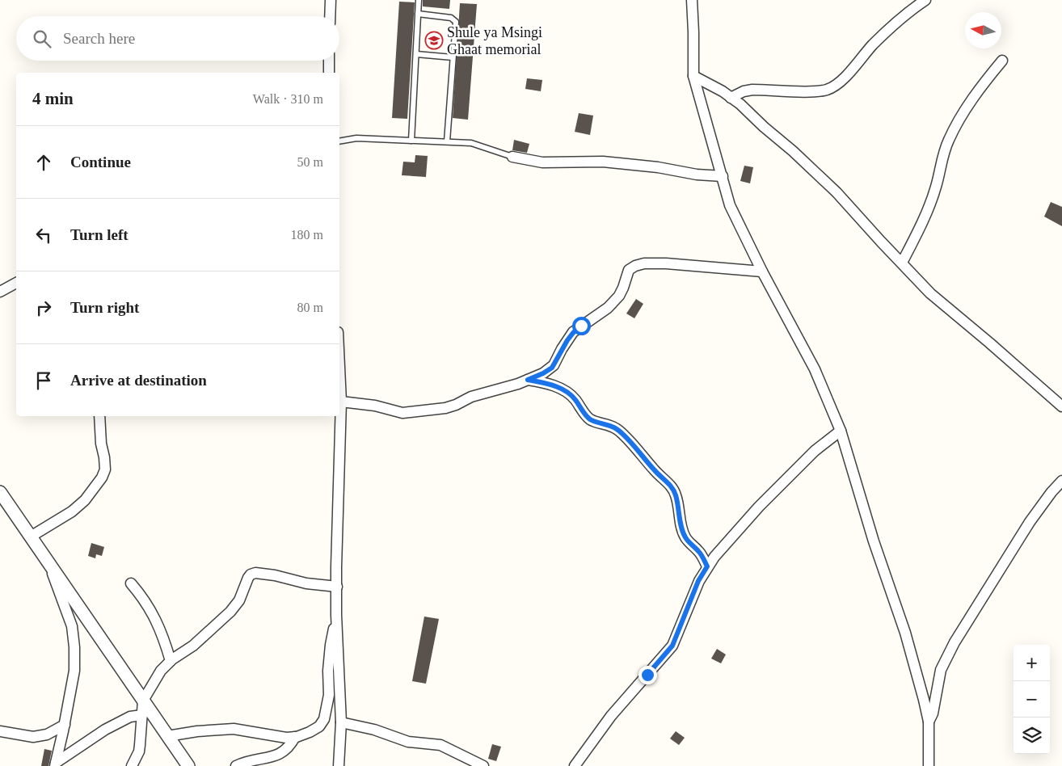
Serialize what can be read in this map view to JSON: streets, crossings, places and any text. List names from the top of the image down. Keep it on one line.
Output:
{"places":{"school or university":["Shule ya Msingi Ghaat memorial"]},"north":"left","page":{"search":"Search here","heading":["4 min","Walk · 310 m"],"list":[["Continue","50 m"],["Turn left","180 m"],["Turn right","80 m"],"Arrive at destination"],"map_buttons":["+","−"]}}
